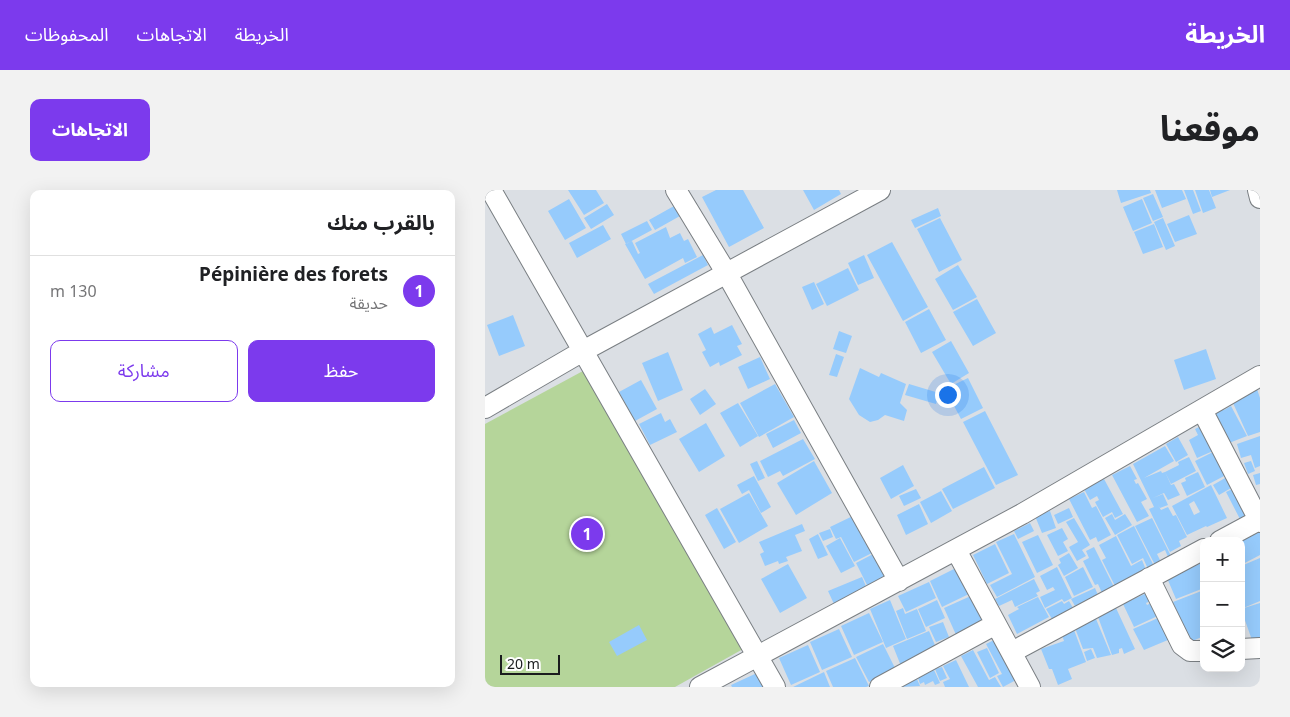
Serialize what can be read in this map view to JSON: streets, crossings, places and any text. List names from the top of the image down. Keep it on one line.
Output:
{"scale_bar":"20 m","page":{"header":"الخريطة","nav":["الخريطة","الاتجاهات","المحفوظات"],"title":"موقعنا","buttons":["الاتجاهات",["حفظ","مشاركة"]],"heading":"بالقرب منك","list":[{"mark":"1","name":"Pépinière des forets","note":"حديقة","value":"130 m"}],"pins":"1","map_buttons":["+","−"],"scale":"20 m"}}
